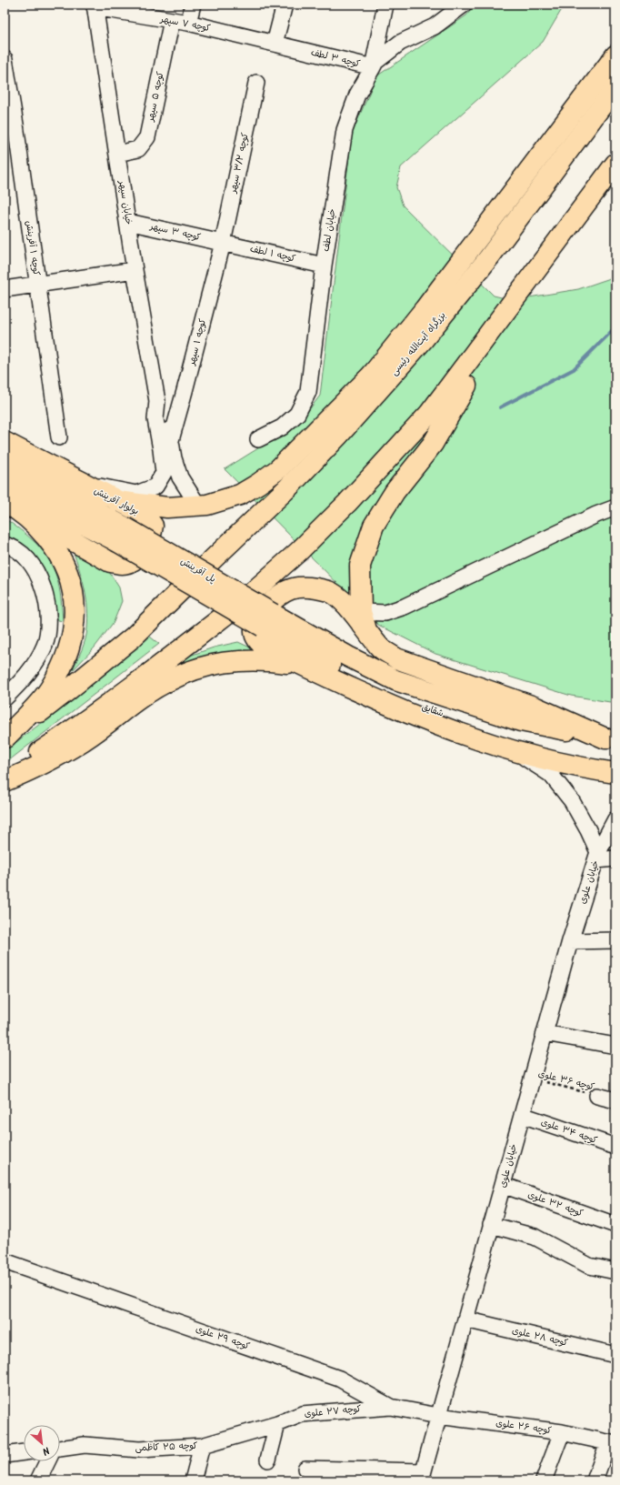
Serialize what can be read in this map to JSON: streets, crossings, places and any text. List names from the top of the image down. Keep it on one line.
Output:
{"streets":{"main road":["بزرگراه آیت‌الله رئیسی","بولوار آفرینش","پل آفرینش","شقایق"],"street":["کوچه ۷ سپهر","کوچه ۳ لطف","کوچه ۵ سپهر","کوچه ۳/۲ سپهر","خیابان سپهر","خیابان لطف","کوچه ۳ سپهر","کوچه ۱ آفرینش","کوچه ۱ لطف","کوچه ۱ سپهر","خیابان علوی","کوچه ۳۴ علوی","کوچه ۳۲ علوی","کوچه ۲۸ علوی","کوچه ۲۹ علوی","کوچه ۲۷ علوی","کوچه ۲۶ علوی","کوچه ۲۵ کاظمی"],"path":["کوچه ۳۶ علوی"]},"crossings":[["کوچه ۷ سپهر","کوچه ۳ لطف"],["کوچه ۷ سپهر","کوچه ۵ سپهر"],["کوچه ۷ سپهر","خیابان سپهر"],["کوچه ۳ لطف","خیابان لطف"],["کوچه ۵ سپهر","خیابان سپهر"],["کوچه ۳/۲ سپهر","کوچه ۳ سپهر"],["کوچه ۳/۲ سپهر","کوچه ۱ لطف"],["کوچه ۳/۲ سپهر","کوچه ۱ سپهر"],["خیابان سپهر","کوچه ۳ سپهر"],["خیابان سپهر","کوچه ۱ سپهر"],["خیابان سپهر","بولوار آفرینش"],["خیابان لطف","کوچه ۱ لطف"],["کوچه ۳ سپهر","کوچه ۱ لطف"],["کوچه ۳ سپهر","کوچه ۱ سپهر"],["کوچه ۱ لطف","کوچه ۱ سپهر"],["بولوار آفرینش","پل آفرینش"],["پل آفرینش","شقایق"],["خیابان علوی","کوچه ۳۶ علوی"],["خیابان علوی","کوچه ۳۴ علوی"],["خیابان علوی","کوچه ۳۲ علوی"],["خیابان علوی","کوچه ۲۸ علوی"],["خیابان علوی","کوچه ۲۹ علوی"],["خیابان علوی","کوچه ۲۶ علوی"],["کوچه ۲۹ علوی","کوچه ۲۷ علوی"],["کوچه ۲۹ علوی","کوچه ۲۶ علوی"],["کوچه ۲۷ علوی","کوچه ۲۵ کاظمی"]],"north":"bottom right"}
